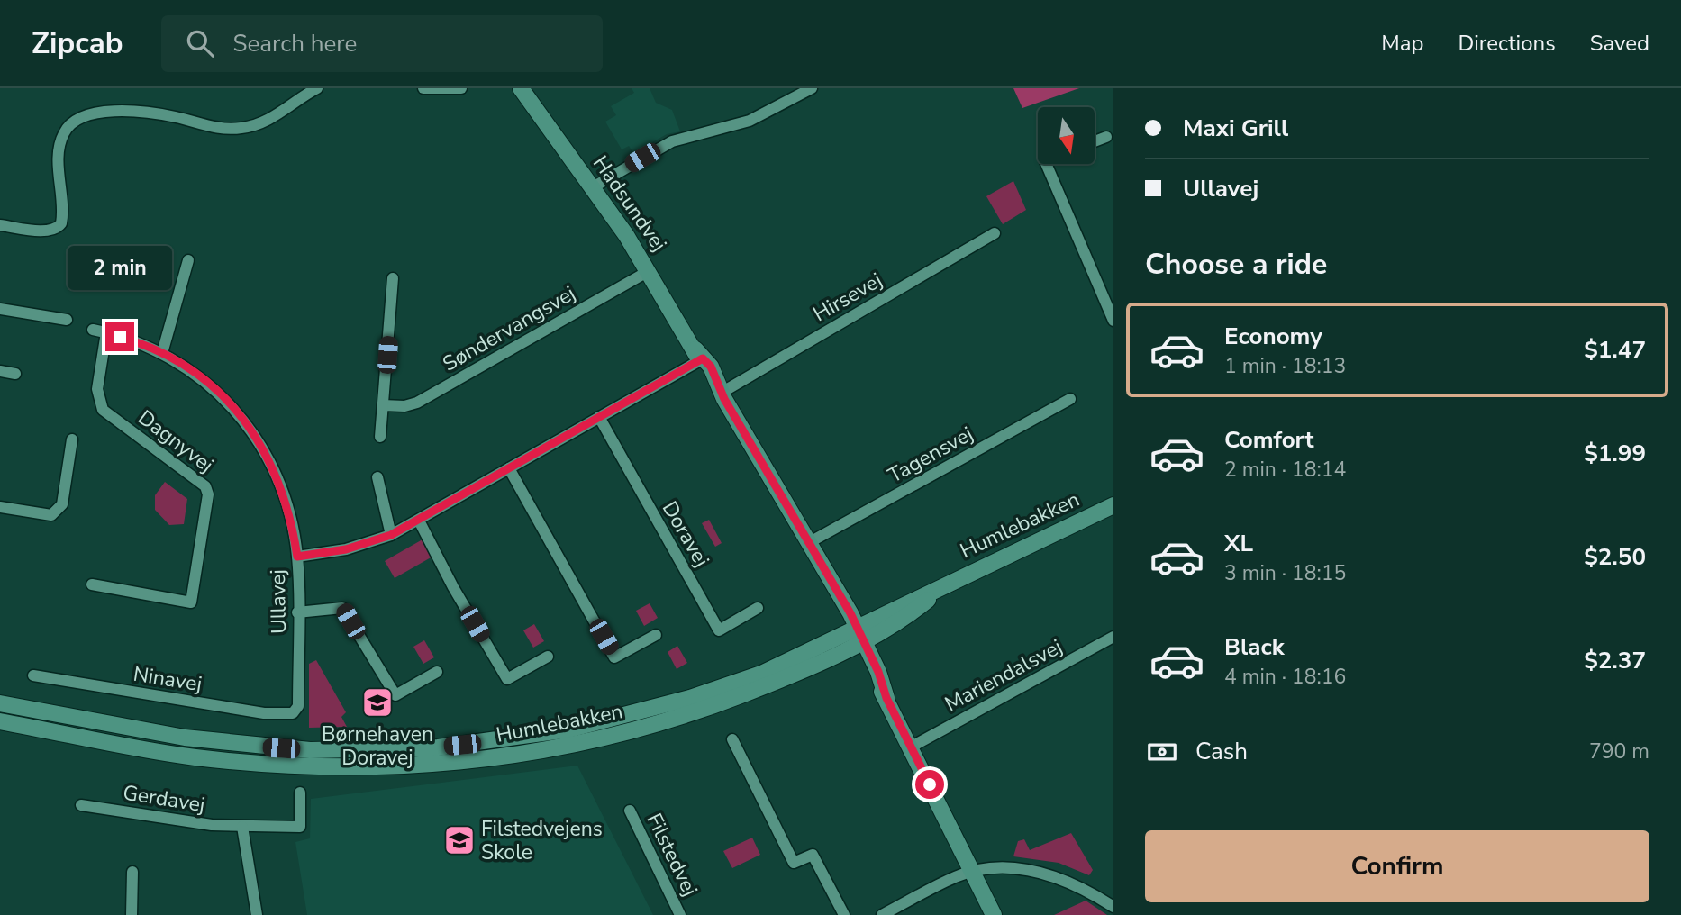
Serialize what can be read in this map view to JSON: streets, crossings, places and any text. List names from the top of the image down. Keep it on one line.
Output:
{"streets":{"street":["Hadsundvej","Hirsevej","Søndervangsvej","Dagnyvej","Tagensvej","Humlebakken","Doravej","Ullavej","Mariendalsvej","Ninavej","Gerdavej","Filstedvej"]},"crossings":[["Hadsundvej","Hirsevej"],["Hadsundvej","Søndervangsvej"],["Hadsundvej","Tagensvej"],["Hadsundvej","Humlebakken"],["Hadsundvej","Mariendalsvej"],["Dagnyvej","Ullavej"],["Ullavej","Ninavej"]],"places":{"school or university":["Børnehaven Doravej","Filstedvejens Skole"]},"north":"bottom","page":{"header":"Zipcab","search":"Search here","nav":["Map","Directions","Saved"],"banner":["Maxi Grill","Ullavej"],"heading":"Choose a ride","bubble":"2 min","list":[{"name":"Economy","note":"1 min · 18:13","value":"$1.47"},{"name":"Comfort","note":"2 min · 18:14","value":"$1.99"},{"name":"XL","note":"3 min · 18:15","value":"$2.50"},{"name":"Black","note":"4 min · 18:16","value":"$2.37"}],"pay":["Cash","790 m"],"buttons":"Confirm"}}
